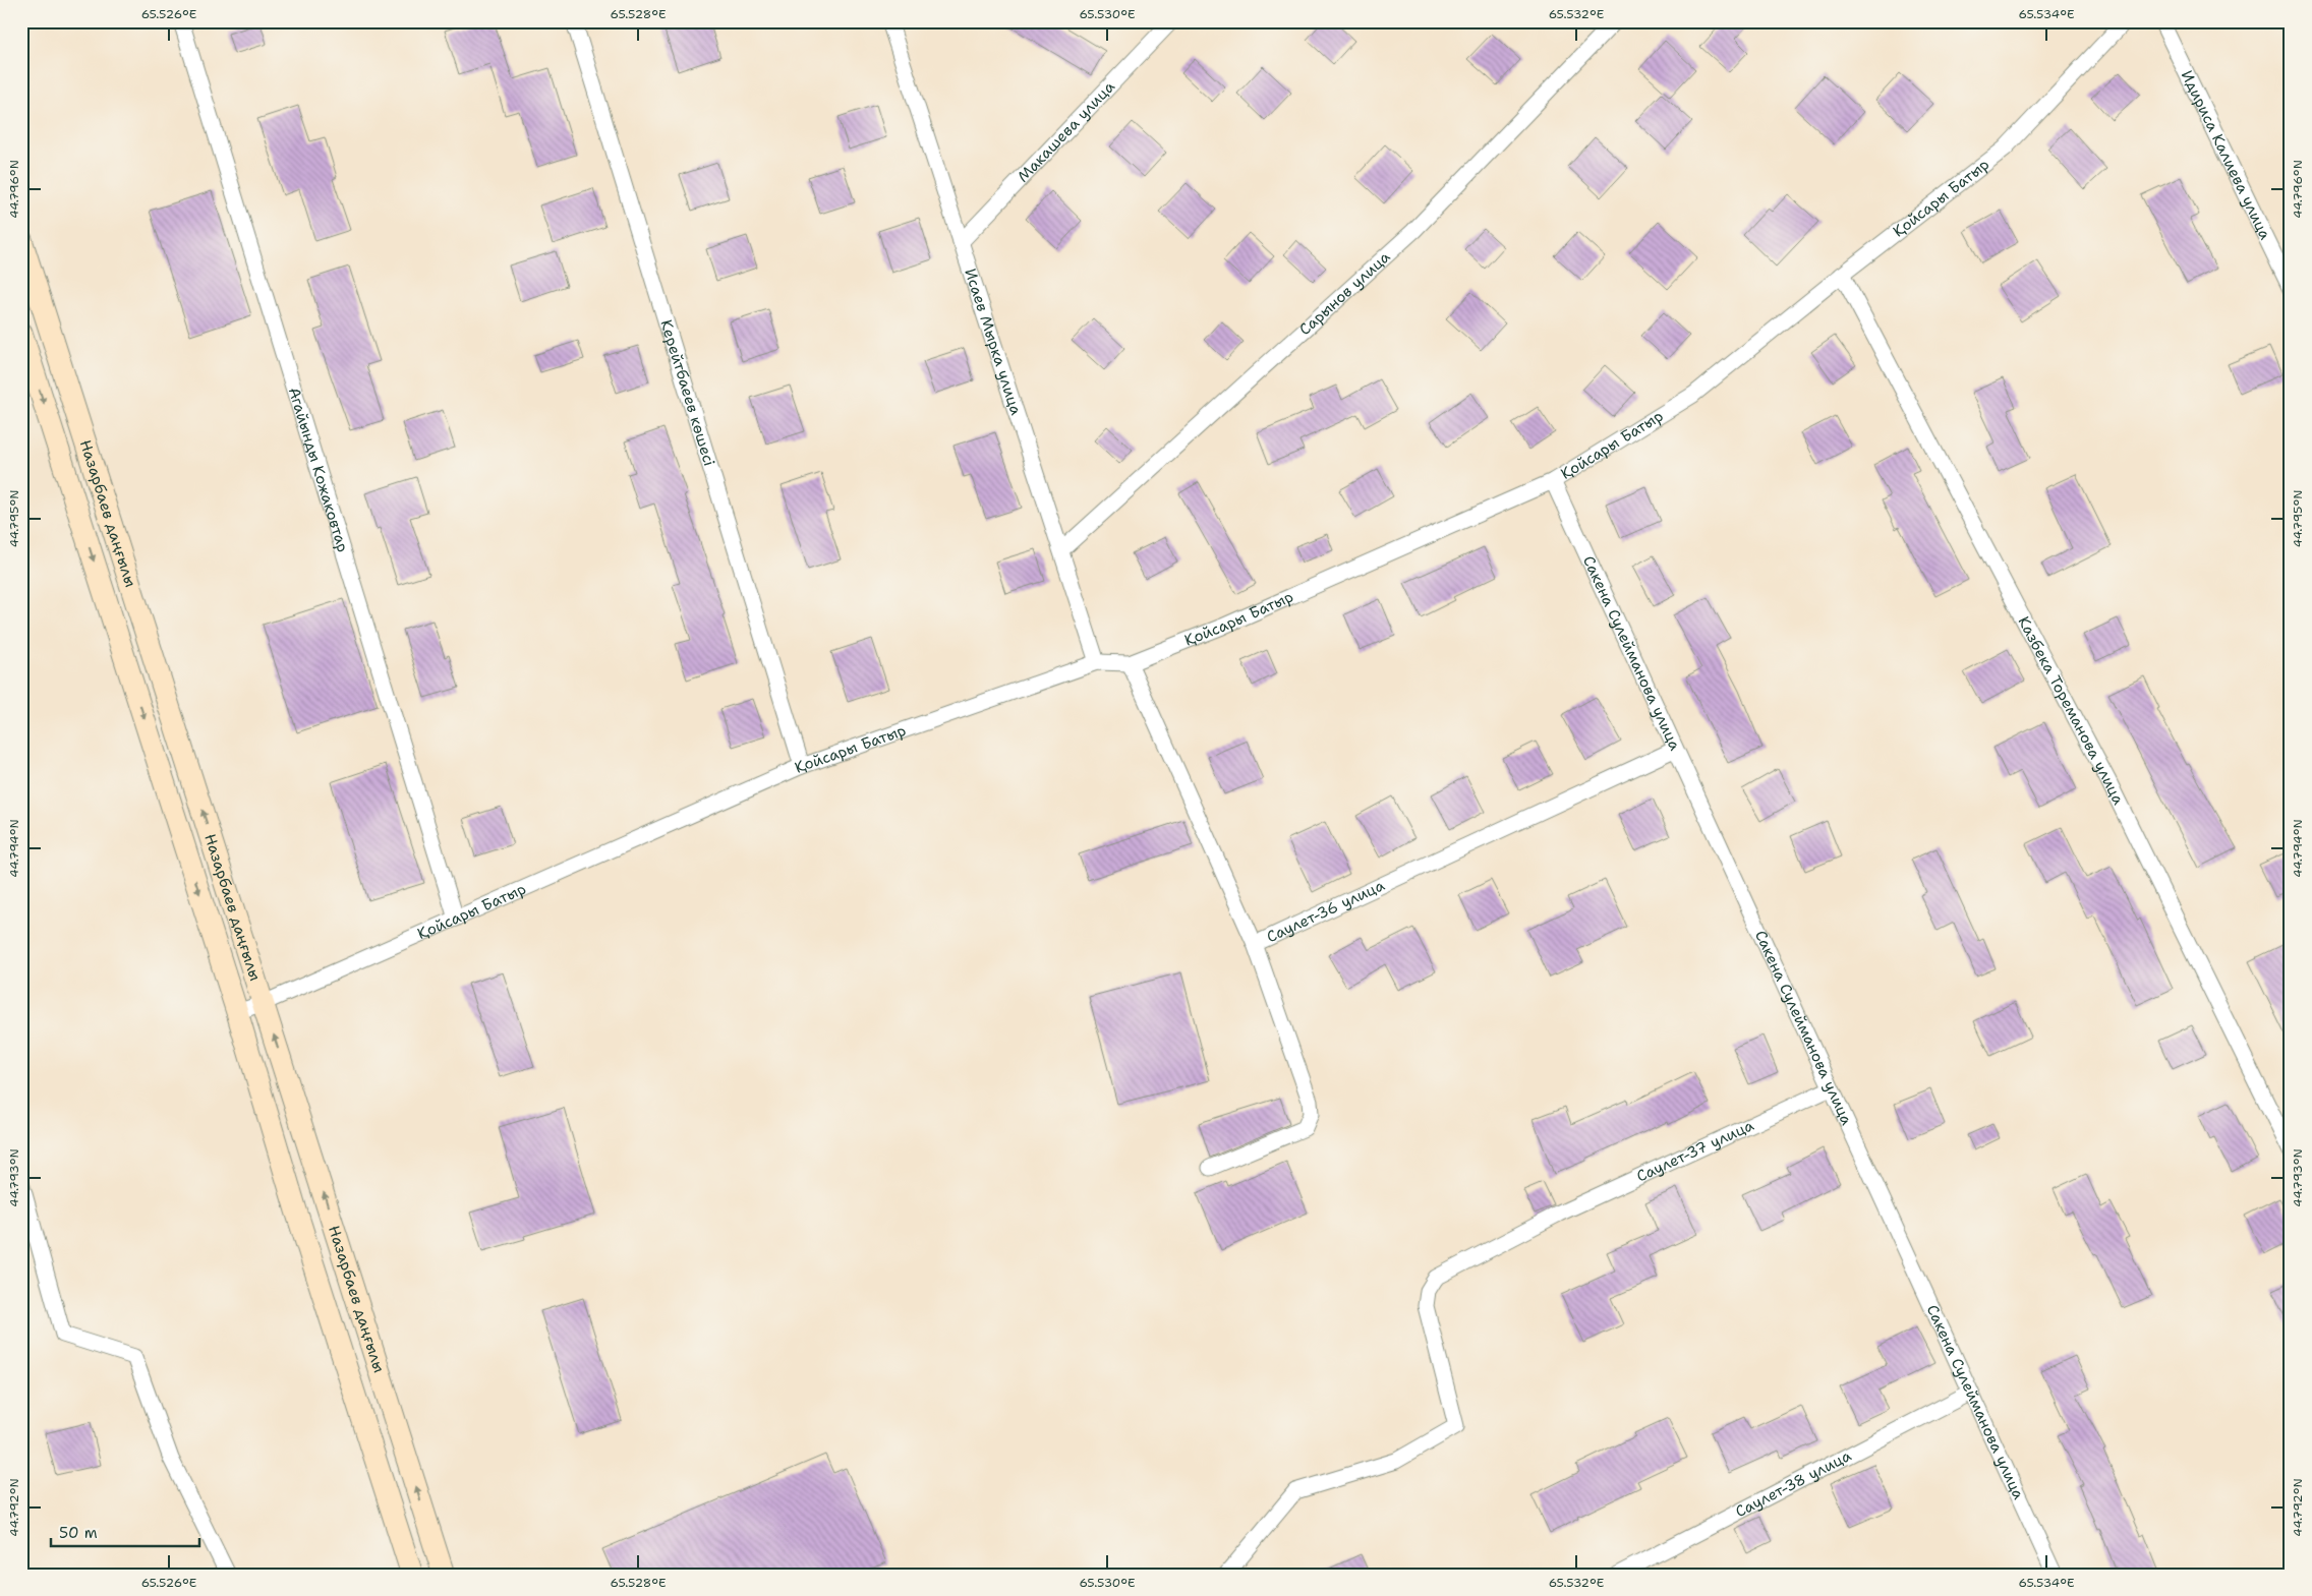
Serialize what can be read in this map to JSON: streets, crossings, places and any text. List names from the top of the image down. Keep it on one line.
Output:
{"streets":{"main road":["Назарбаев даңғылы"],"street":["Макашева улица","Идириса Калиева улица","Қойсары Батыр","Сарынов улица","Исаев Мырка улица","Керейтбаеев көшесі","Агайынды Кожаковтар","Сакена Сулейманова улица","Казбека Тореманова улица","Саулет-36 улица","Саулет-37 улица","Саулет-38 улица"]},"crossings":[["Макашева улица","Исаев Мырка улица"],["Қойсары Батыр","Исаев Мырка улица"],["Қойсары Батыр","Керейтбаеев көшесі"],["Қойсары Батыр","Агайынды Кожаковтар"],["Қойсары Батыр","Назарбаев даңғылы"],["Қойсары Батыр","Сакена Сулейманова улица"],["Қойсары Батыр","Казбека Тореманова улица"],["Қойсары Батыр","Саулет-36 улица"],["Сарынов улица","Исаев Мырка улица"],["Сакена Сулейманова улица","Саулет-36 улица"],["Сакена Сулейманова улица","Саулет-37 улица"],["Сакена Сулейманова улица","Саулет-38 улица"]],"scale_bar":"50 m","coordinates":["65.526°E","65.528°E","65.530°E","65.532°E","65.534°E","44.796°N","44.795°N","44.794°N","44.793°N","44.792°N"]}
